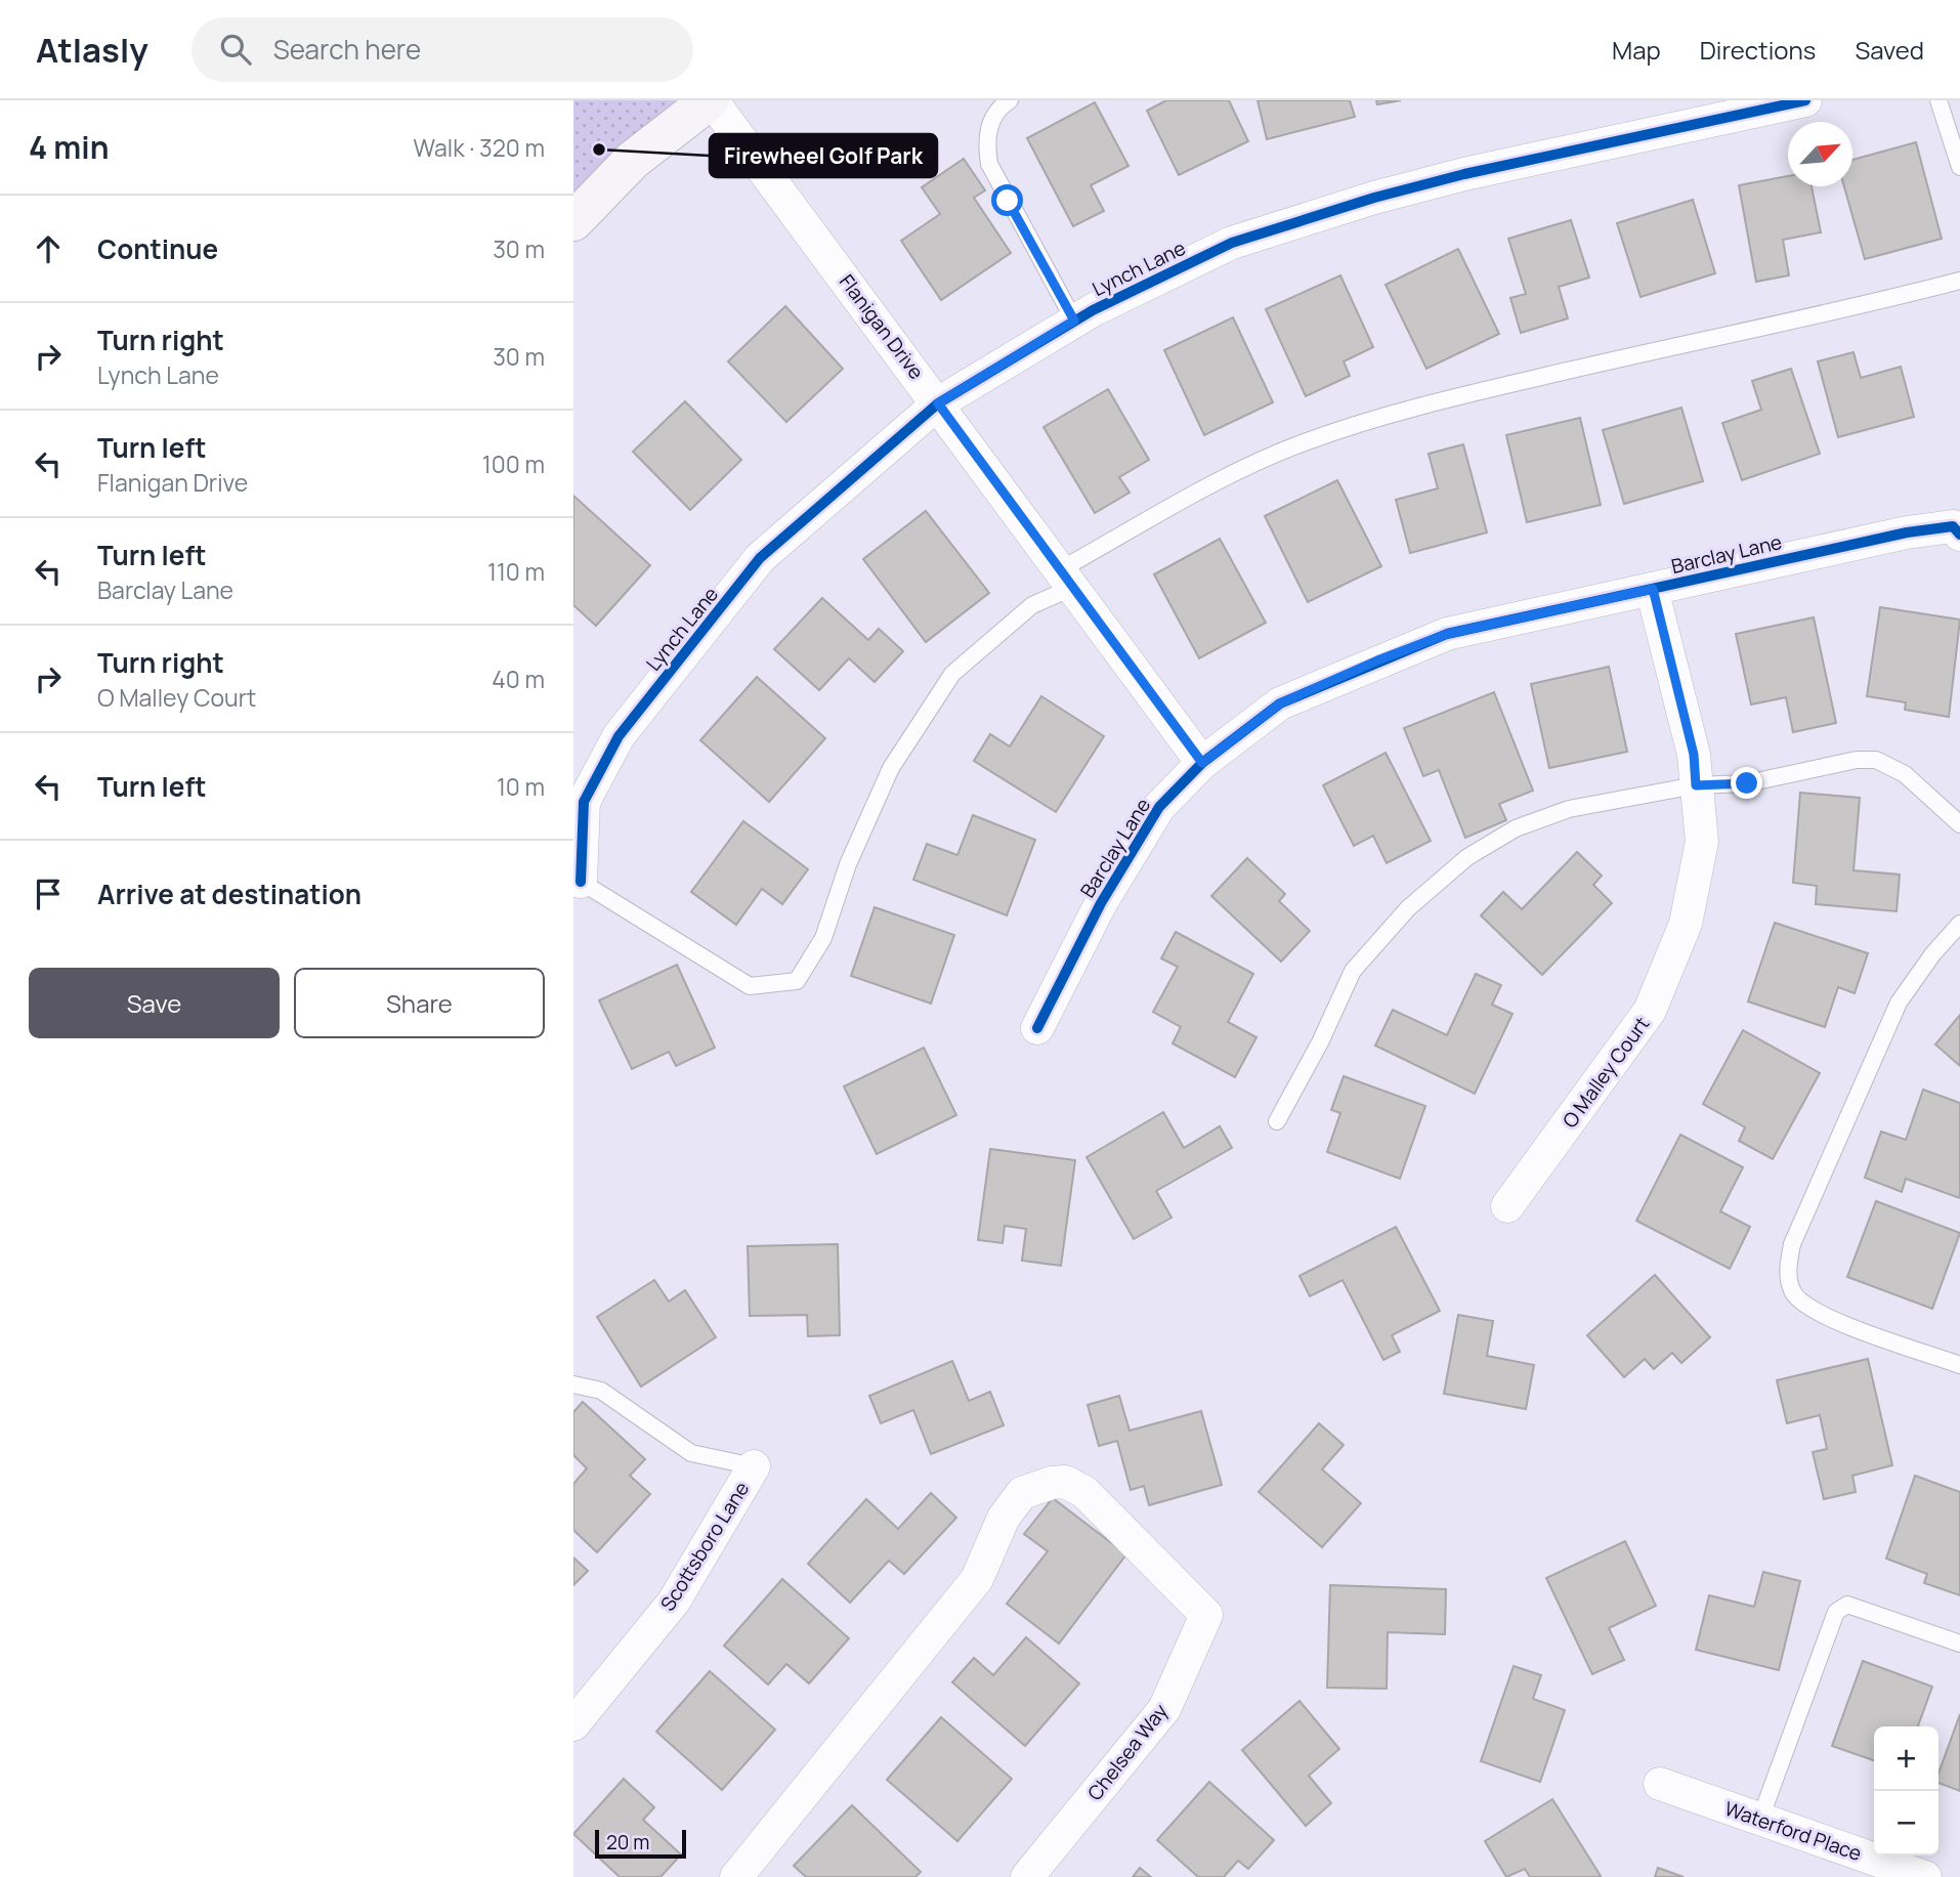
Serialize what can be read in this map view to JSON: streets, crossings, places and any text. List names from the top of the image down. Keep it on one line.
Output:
{"streets":{"street":["Lynch Lane","Flanigan Drive","Barclay Lane","O Malley Court","Scottsboro Lane","Chelsea Way","Waterford Place"]},"crossings":[["Lynch Lane","Flanigan Drive"],["Flanigan Drive","Barclay Lane"],["Barclay Lane","O Malley Court"]],"places":["Firewheel Golf Park"],"scale_bar":"20 m","north":"top right","page":{"header":"Atlasly","search":"Search here","nav":["Map","Directions","Saved"],"heading":["4 min","Walk · 320 m"],"list":[["Continue","30 m"],["Turn right","Lynch Lane","30 m"],["Turn left","Flanigan Drive","100 m"],["Turn left","Barclay Lane","110 m"],["Turn right","O Malley Court","40 m"],["Turn left","10 m"],"Arrive at destination"],"buttons":["Save","Share"],"map_buttons":["+","−"],"scale":"20 m"}}
